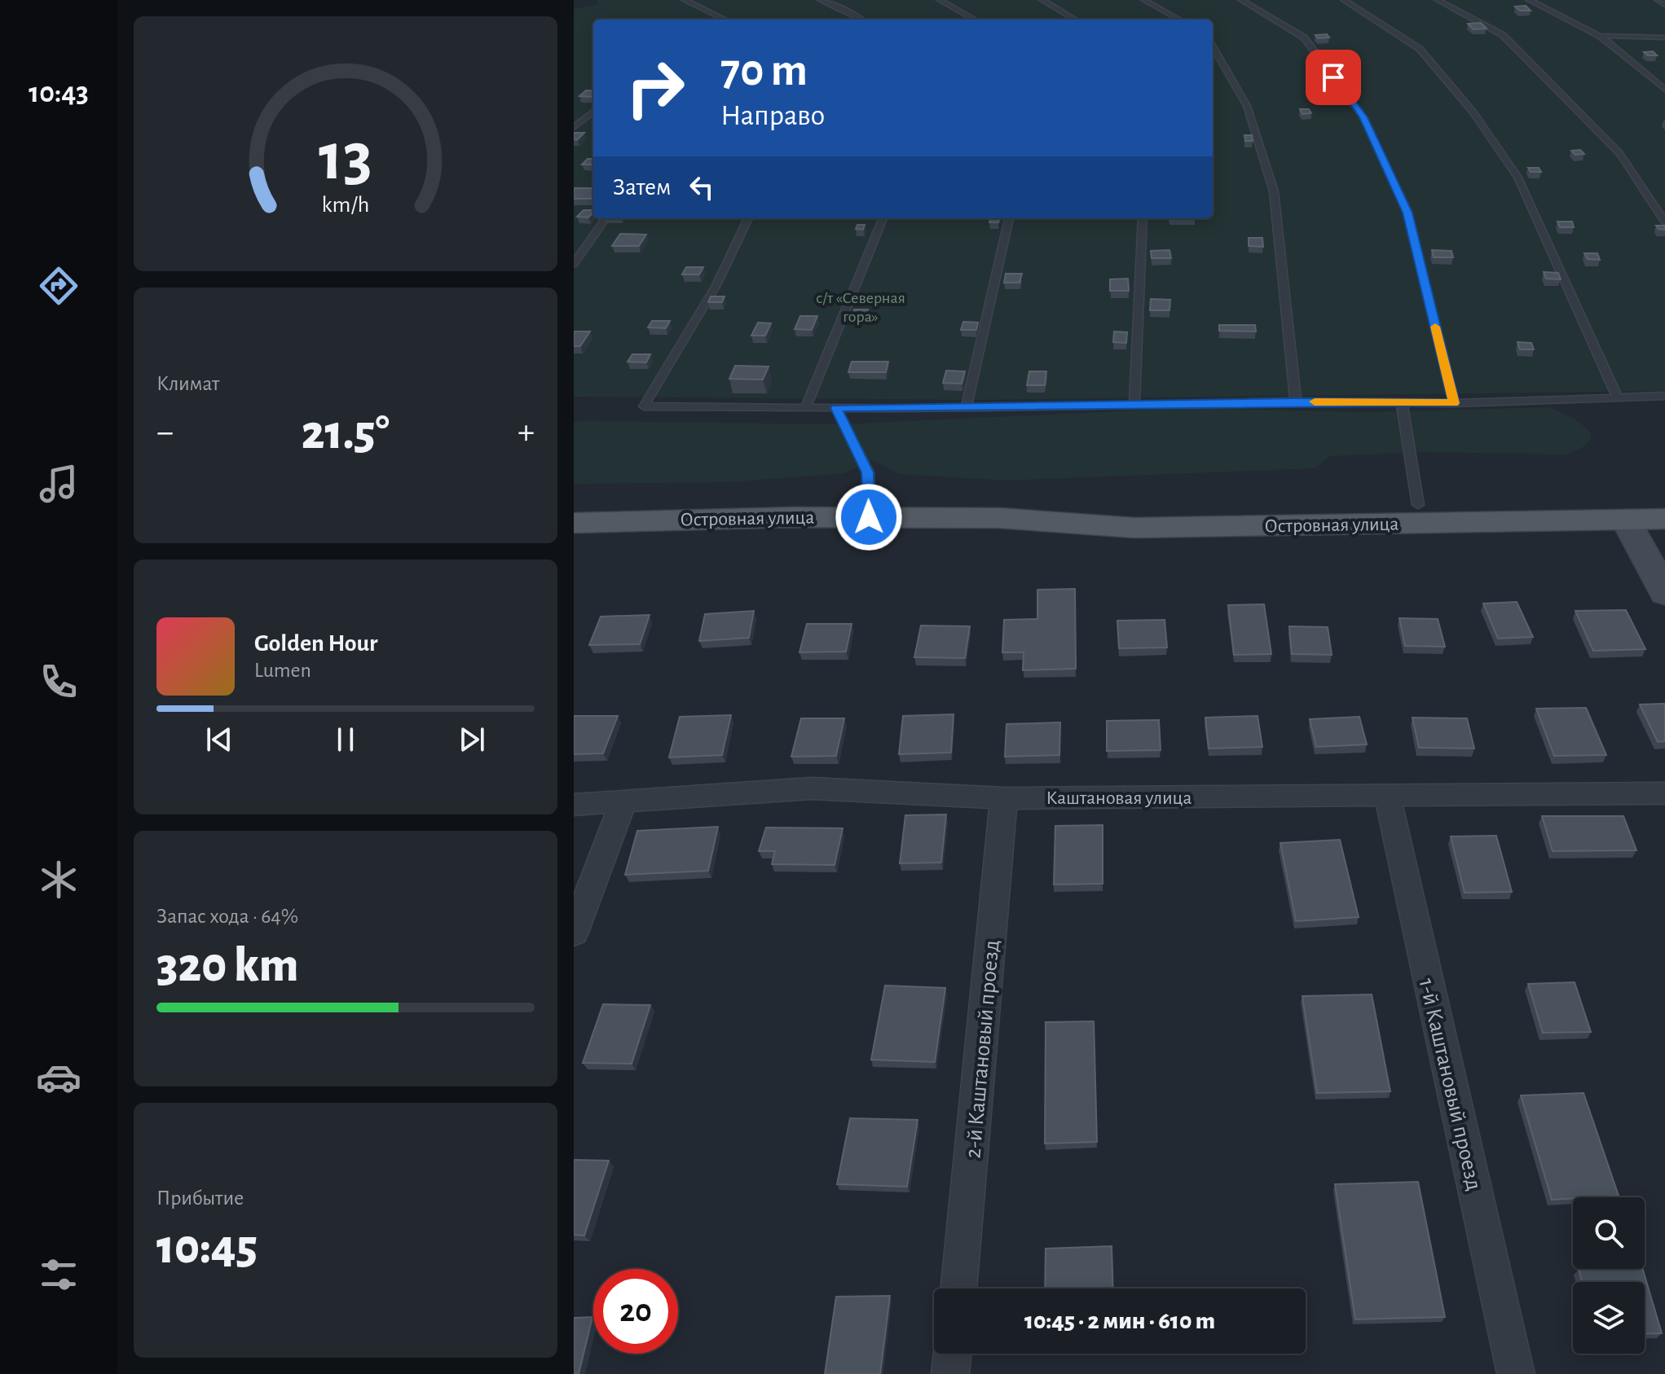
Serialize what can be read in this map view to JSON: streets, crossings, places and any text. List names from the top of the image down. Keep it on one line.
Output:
{"streets":{"main road":["Островная улица"],"street":["Каштановая улица","2-й Каштановый проезд","1-й Каштановый проезд"]},"crossings":[["Каштановая улица","2-й Каштановый проезд"],["Каштановая улица","1-й Каштановый проезд"]],"parks":["с/т «Северная гора»"],"page":{"tabs":"10:43","turn":["70 m","Направо"],"then":"Затем","tile":["Климат",["Запас хода · 64%","320 km"],["Прибытие","10:45"]],"heat":["−","21.5°","+"],"song":["Golden Hour","Lumen"],"limit":"20","trip":"10:45 · 2 мин · 610 m","gauge":["13","km/h"]}}
